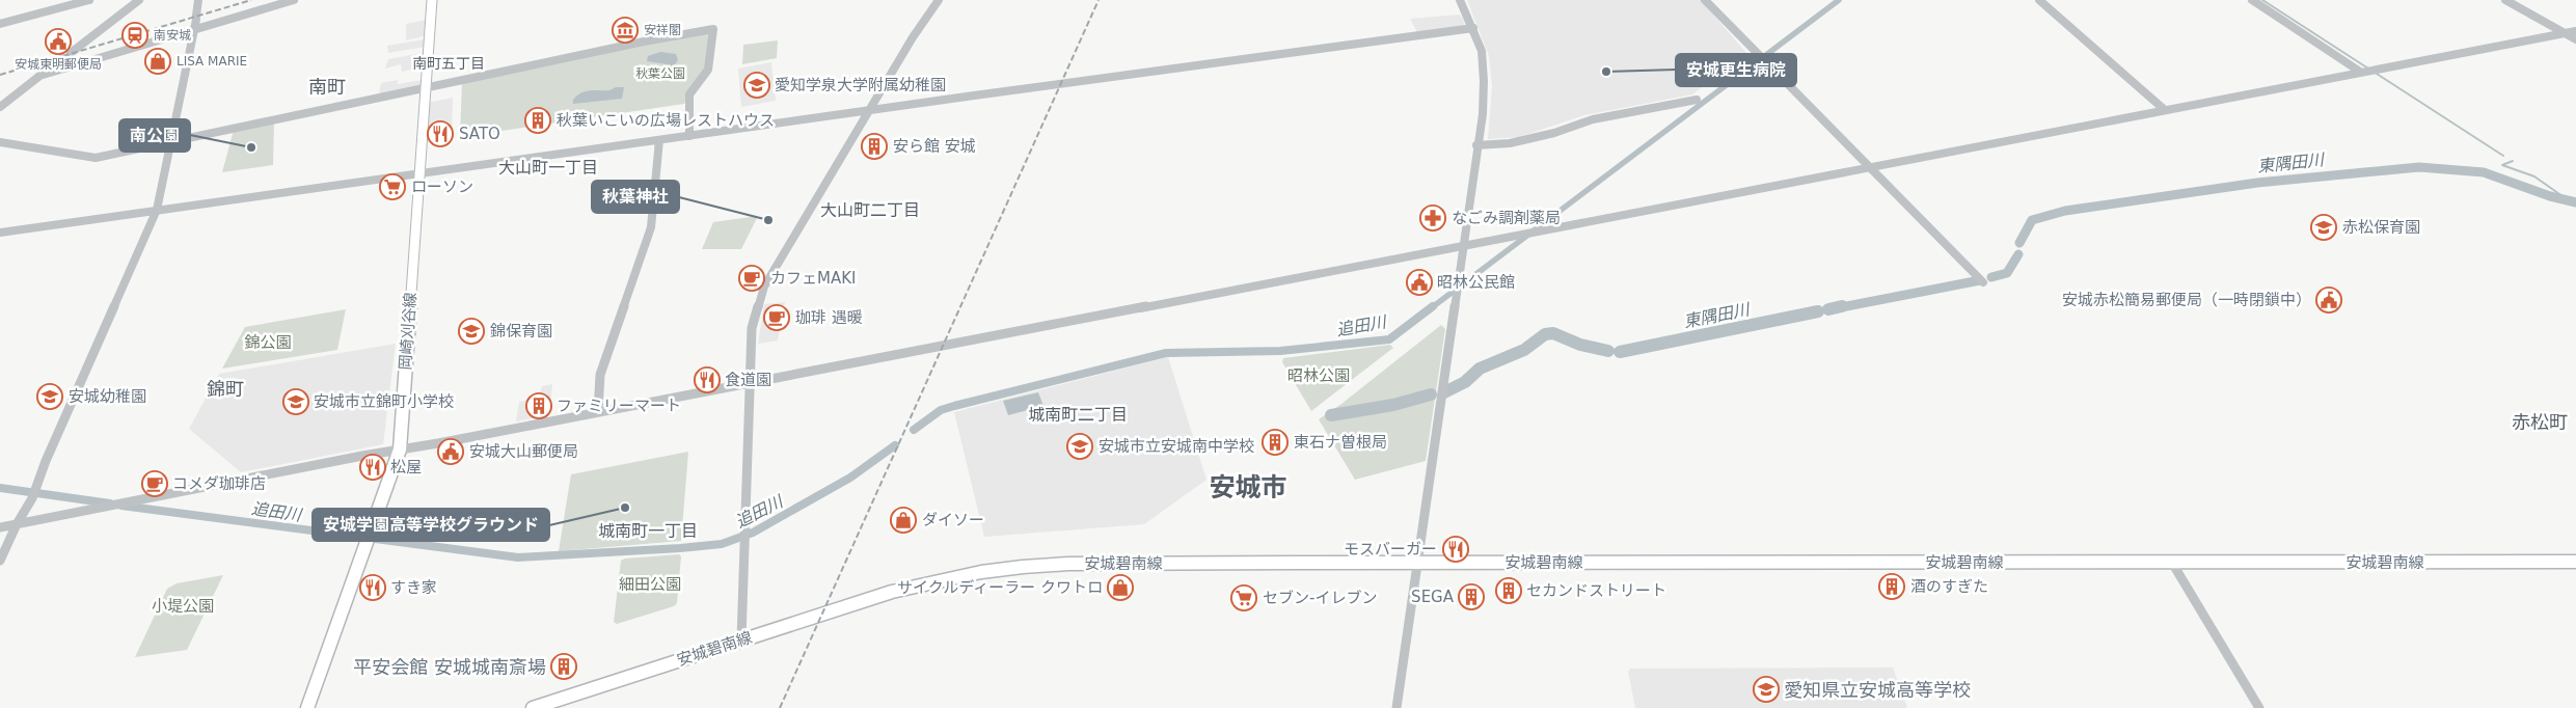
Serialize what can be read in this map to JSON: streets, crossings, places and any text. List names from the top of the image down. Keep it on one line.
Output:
{"streets":{"main road":["岡崎刈谷線","安城碧南線"]},"districts":["南町五丁目","南町","大山町一丁目","大山町二丁目","錦町","城南町二丁目","赤松町","安城市","城南町一丁目"],"water":["東隅田川","追田川"],"parks":["秋葉公園","錦公園","昭林公園","細田公園","小堤公園"],"places":{"museum":["安祥閣"],"station":["南安城"],"public building":["安城東明郵便局","昭林公民館","安城赤松簡易郵便局（一時閉鎖中）","安城大山郵便局"],"shop":["LISA MARIE","ダイソー","サイクルディーラー クワトロ"],"other":["安城更生病院","南公園","秋葉神社","安城学園高等学校グラウンド"],"school or university":["愛知学泉大学附属幼稚園","赤松保育園","錦保育園","安城幼稚園","安城市立錦町小学校","安城市立安城南中学校","愛知県立安城高等学校"],"building":["秋葉いこいの広場レストハウス","安ら館 安城","ファミリーマート","東石ナ曽根局","酒のすぎた","セカンドストリート","SEGA","平安会館 安城城南斎場"],"restaurant":["SATO","食道園","松屋","モスバーガー","すき家"],"supermarket":["ローソン","セブン-イレブン"],"pharmacy":["なごみ調剤薬局"],"cafe":["カフェMAKI","珈琲 遇暖","コメダ珈琲店"]}}
